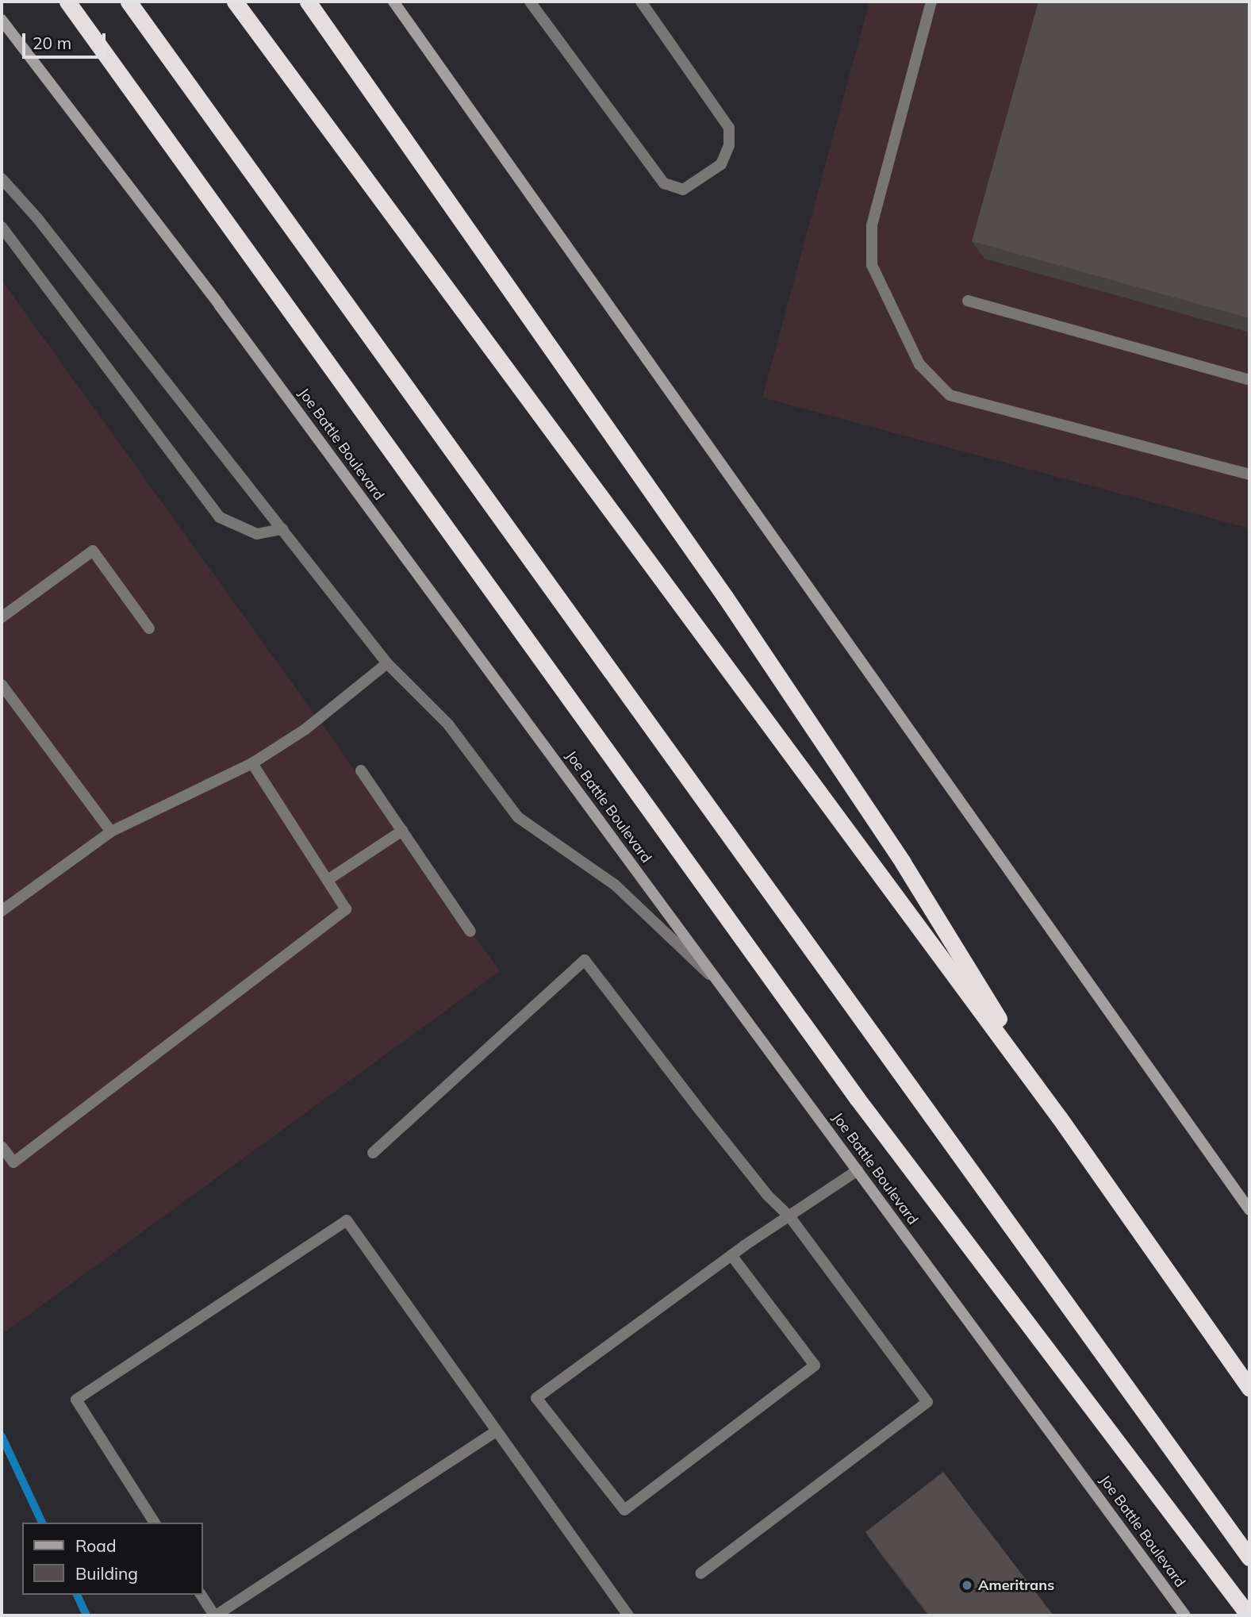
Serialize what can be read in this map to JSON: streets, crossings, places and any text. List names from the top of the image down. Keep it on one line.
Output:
{"streets":{"main road":["Joe Battle Boulevard"]},"places":["Ameritrans"],"legend":["Road","Building"],"scale_bar":"20 m"}
